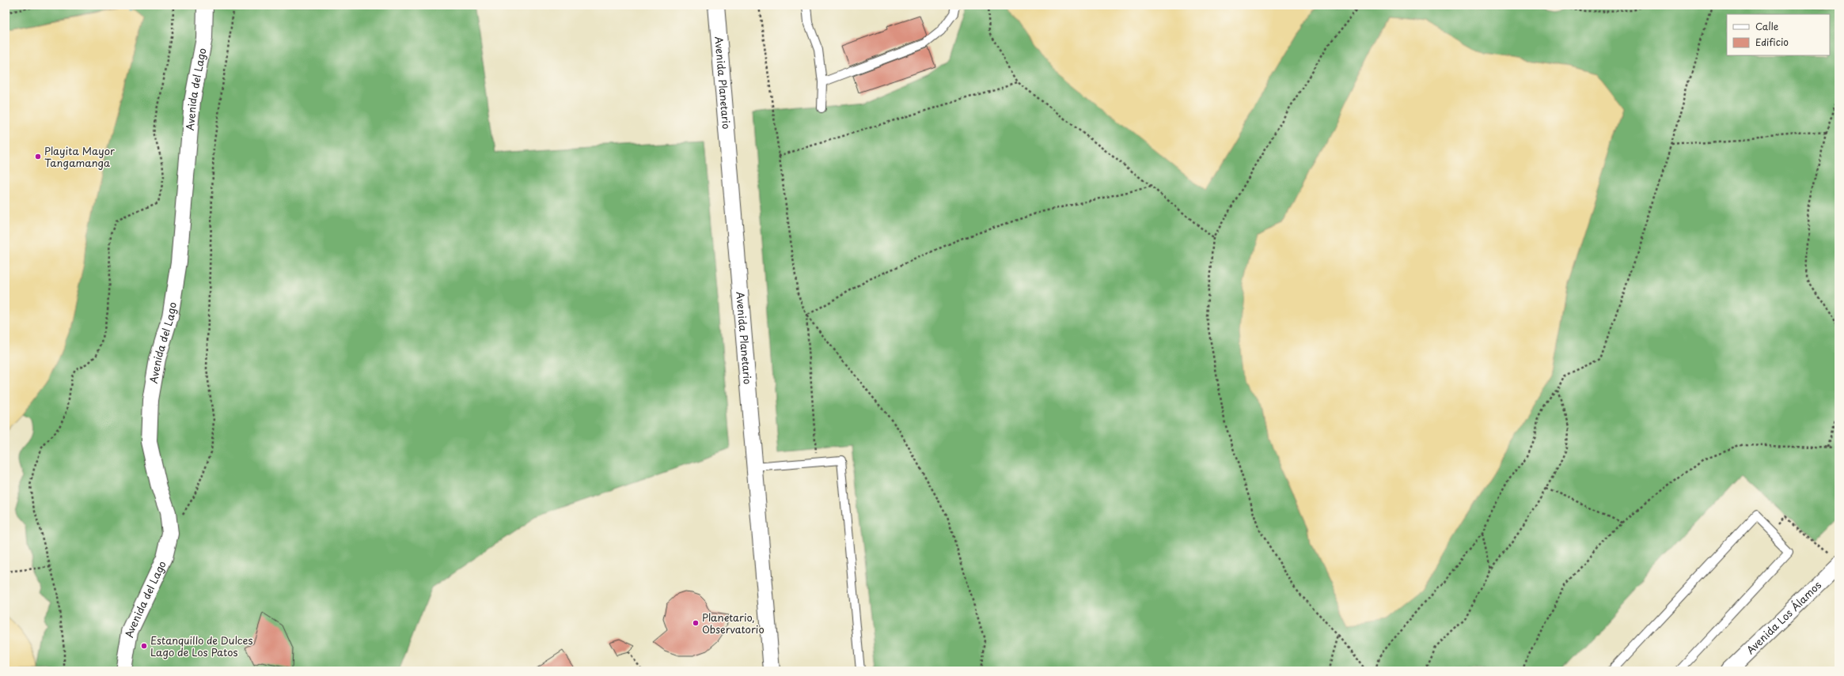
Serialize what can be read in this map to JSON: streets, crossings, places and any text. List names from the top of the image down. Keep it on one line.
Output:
{"streets":{"street":["Avenida Planetario","Avenida del Lago","Avenida Los Álamos"]},"places":["Playita Mayor Tangamanga","Planetario, Observatorio","Estanquillo de Dulces Lago de Los Patos"],"legend":["Calle","Edificio"]}
